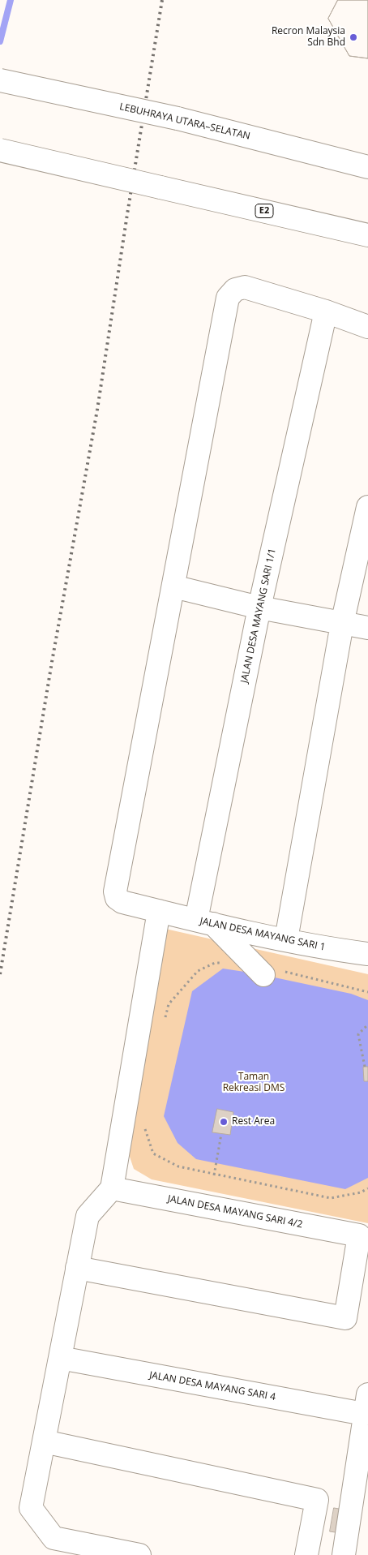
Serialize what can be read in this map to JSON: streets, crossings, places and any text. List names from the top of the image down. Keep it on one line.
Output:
{"streets":{"main road":["LEBUHRAYA UTARA–SELATAN","E2","JALAN DESA MAYANG SARI 1/1","JALAN DESA MAYANG SARI 1","JALAN DESA MAYANG SARI 4/2","JALAN DESA MAYANG SARI 4"]},"crossings":[["JALAN DESA MAYANG SARI 1/1","JALAN DESA MAYANG SARI 1"]],"parks":["Taman Rekreasi DMS"],"places":["Recron Malaysia Sdn Bhd","Rest Area"]}
